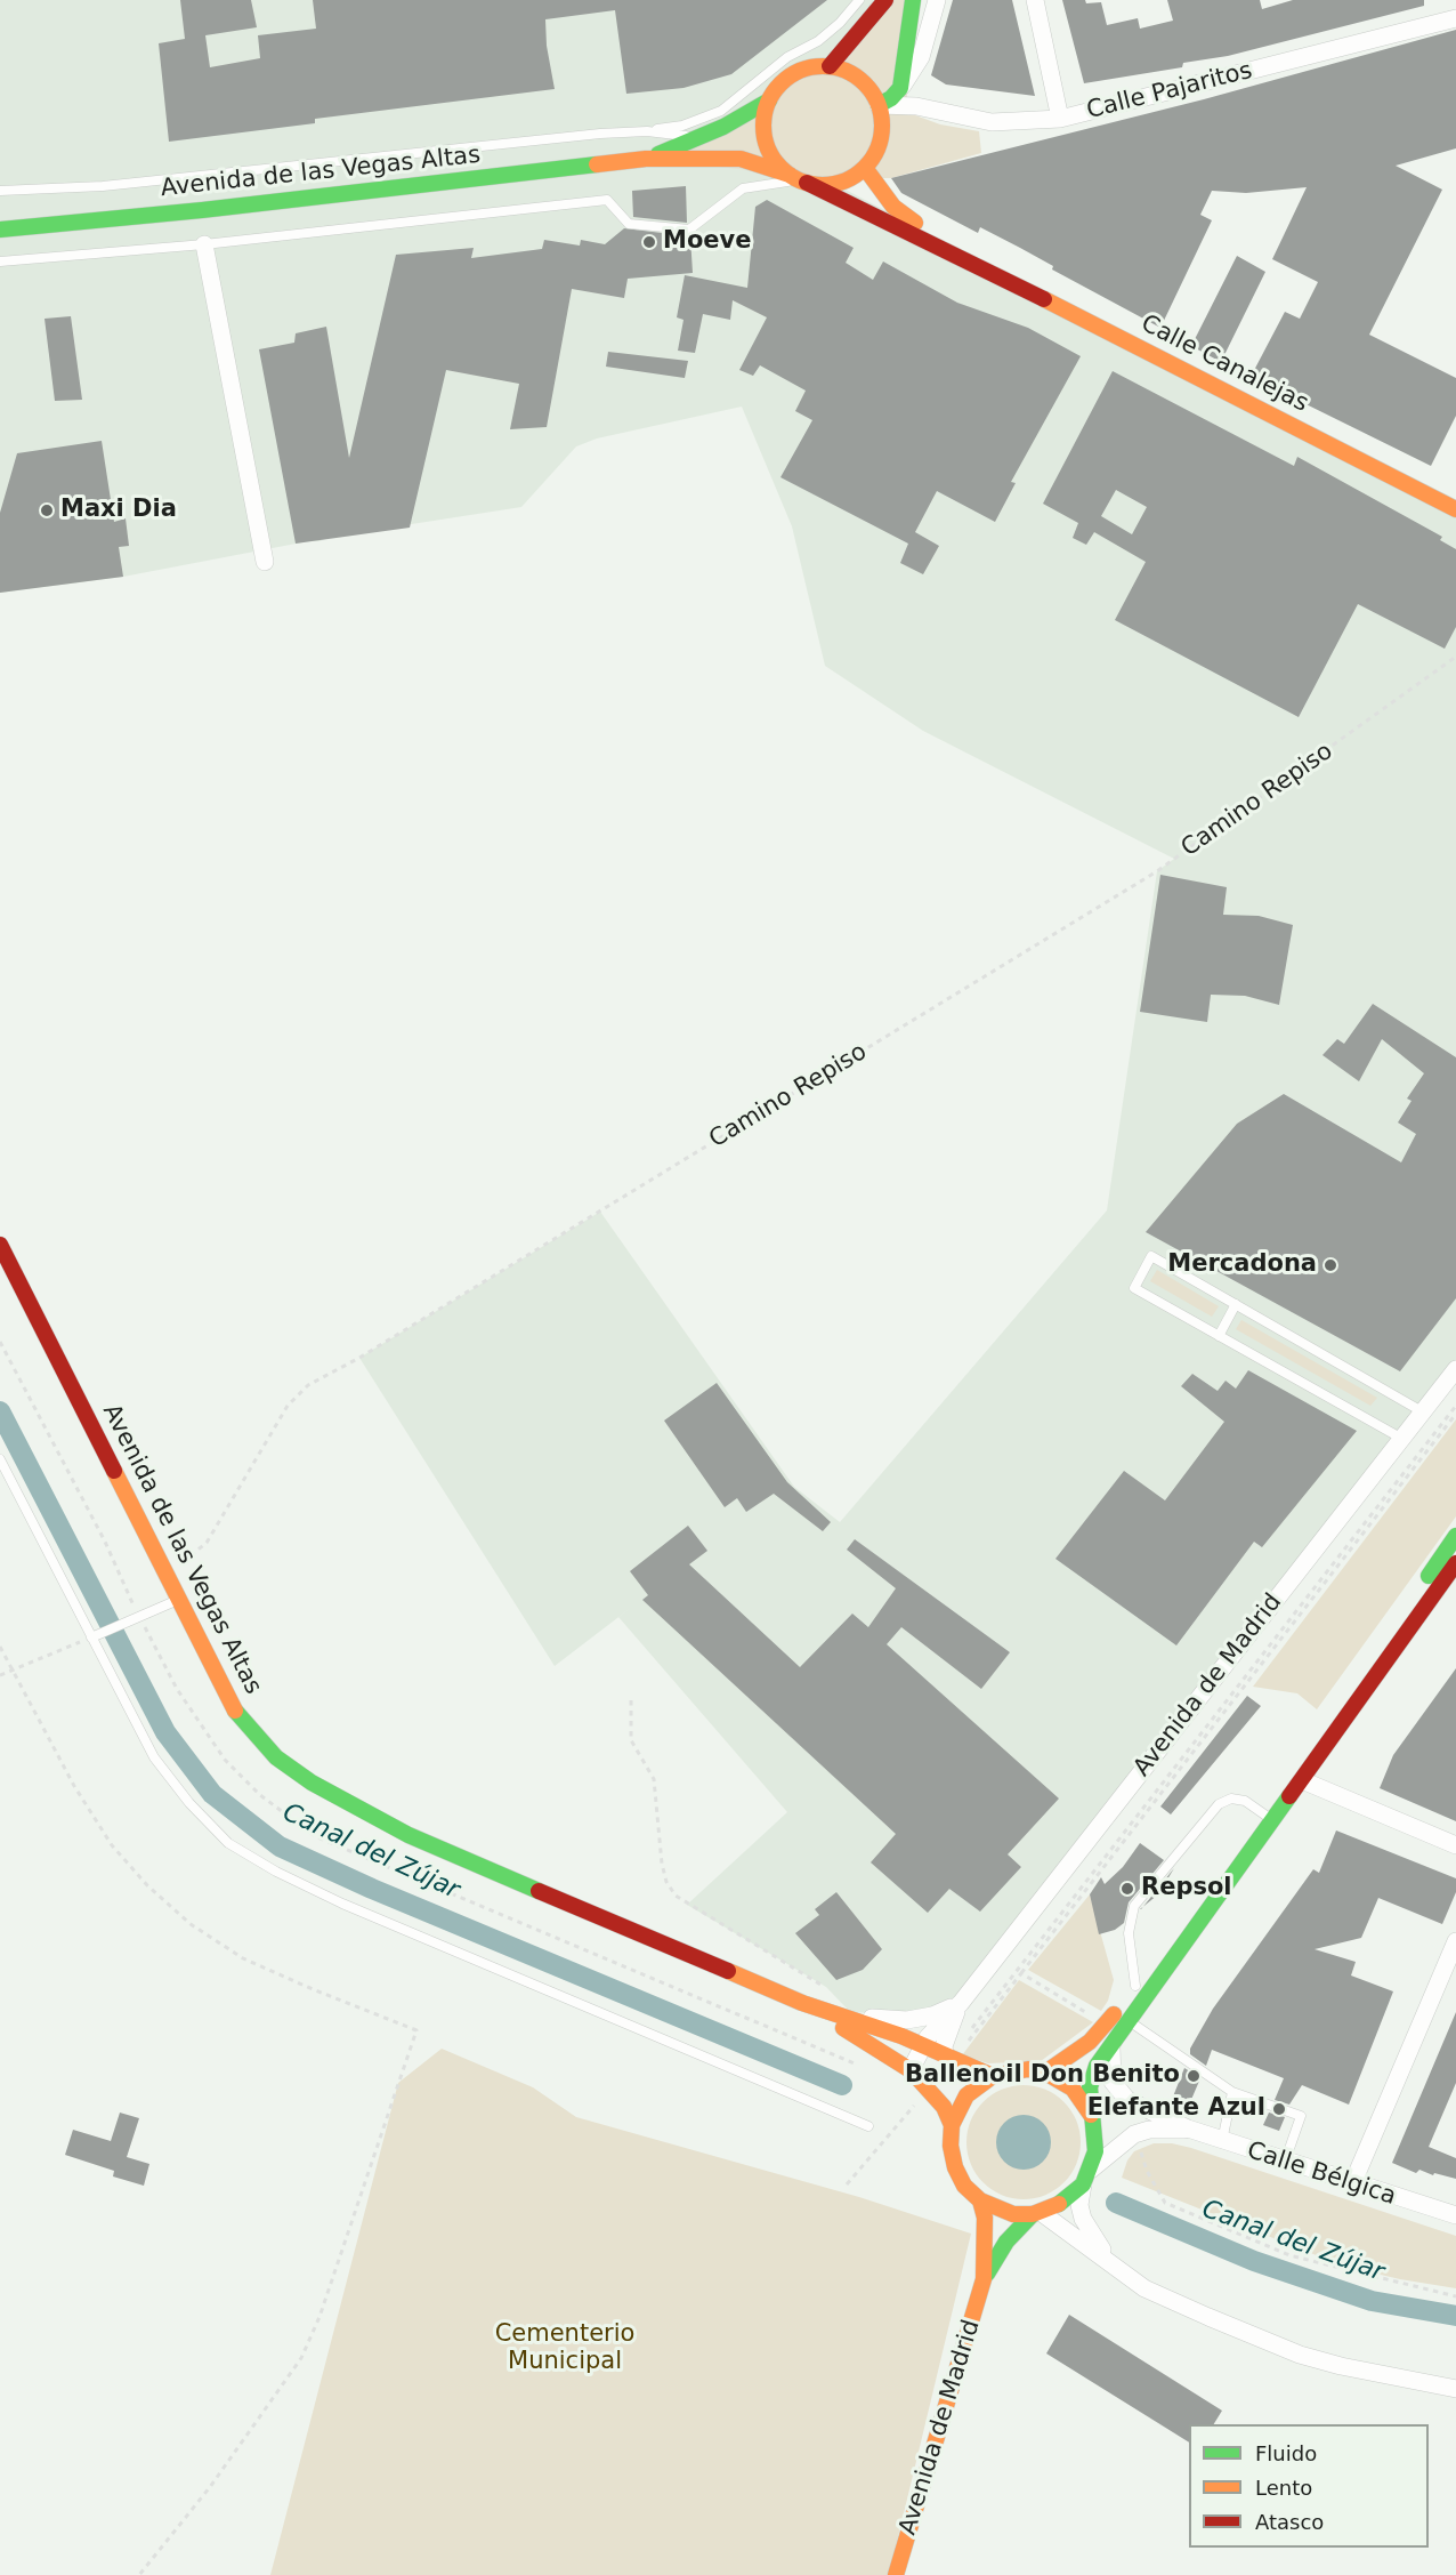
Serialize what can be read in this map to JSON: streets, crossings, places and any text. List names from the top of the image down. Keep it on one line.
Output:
{"streets":{"main road":["Avenida de las Vegas Altas","Calle Canalejas","Avenida de Madrid"],"street":["Calle Pajaritos","Calle Bélgica"],"path":["Camino Repiso"]},"crossings":[["Calle Pajaritos","Avenida de las Vegas Altas"],["Calle Pajaritos","Calle Canalejas"],["Avenida de las Vegas Altas","Calle Canalejas"],["Avenida de las Vegas Altas","Camino Repiso"]],"water":["Canal del Zújar"],"parks":["Cementerio Municipal"],"places":["Moeve","Maxi Dia","Mercadona","Repsol","Ballenoil Don Benito","Elefante Azul"],"legend":["Fluido","Lento","Atasco"]}
